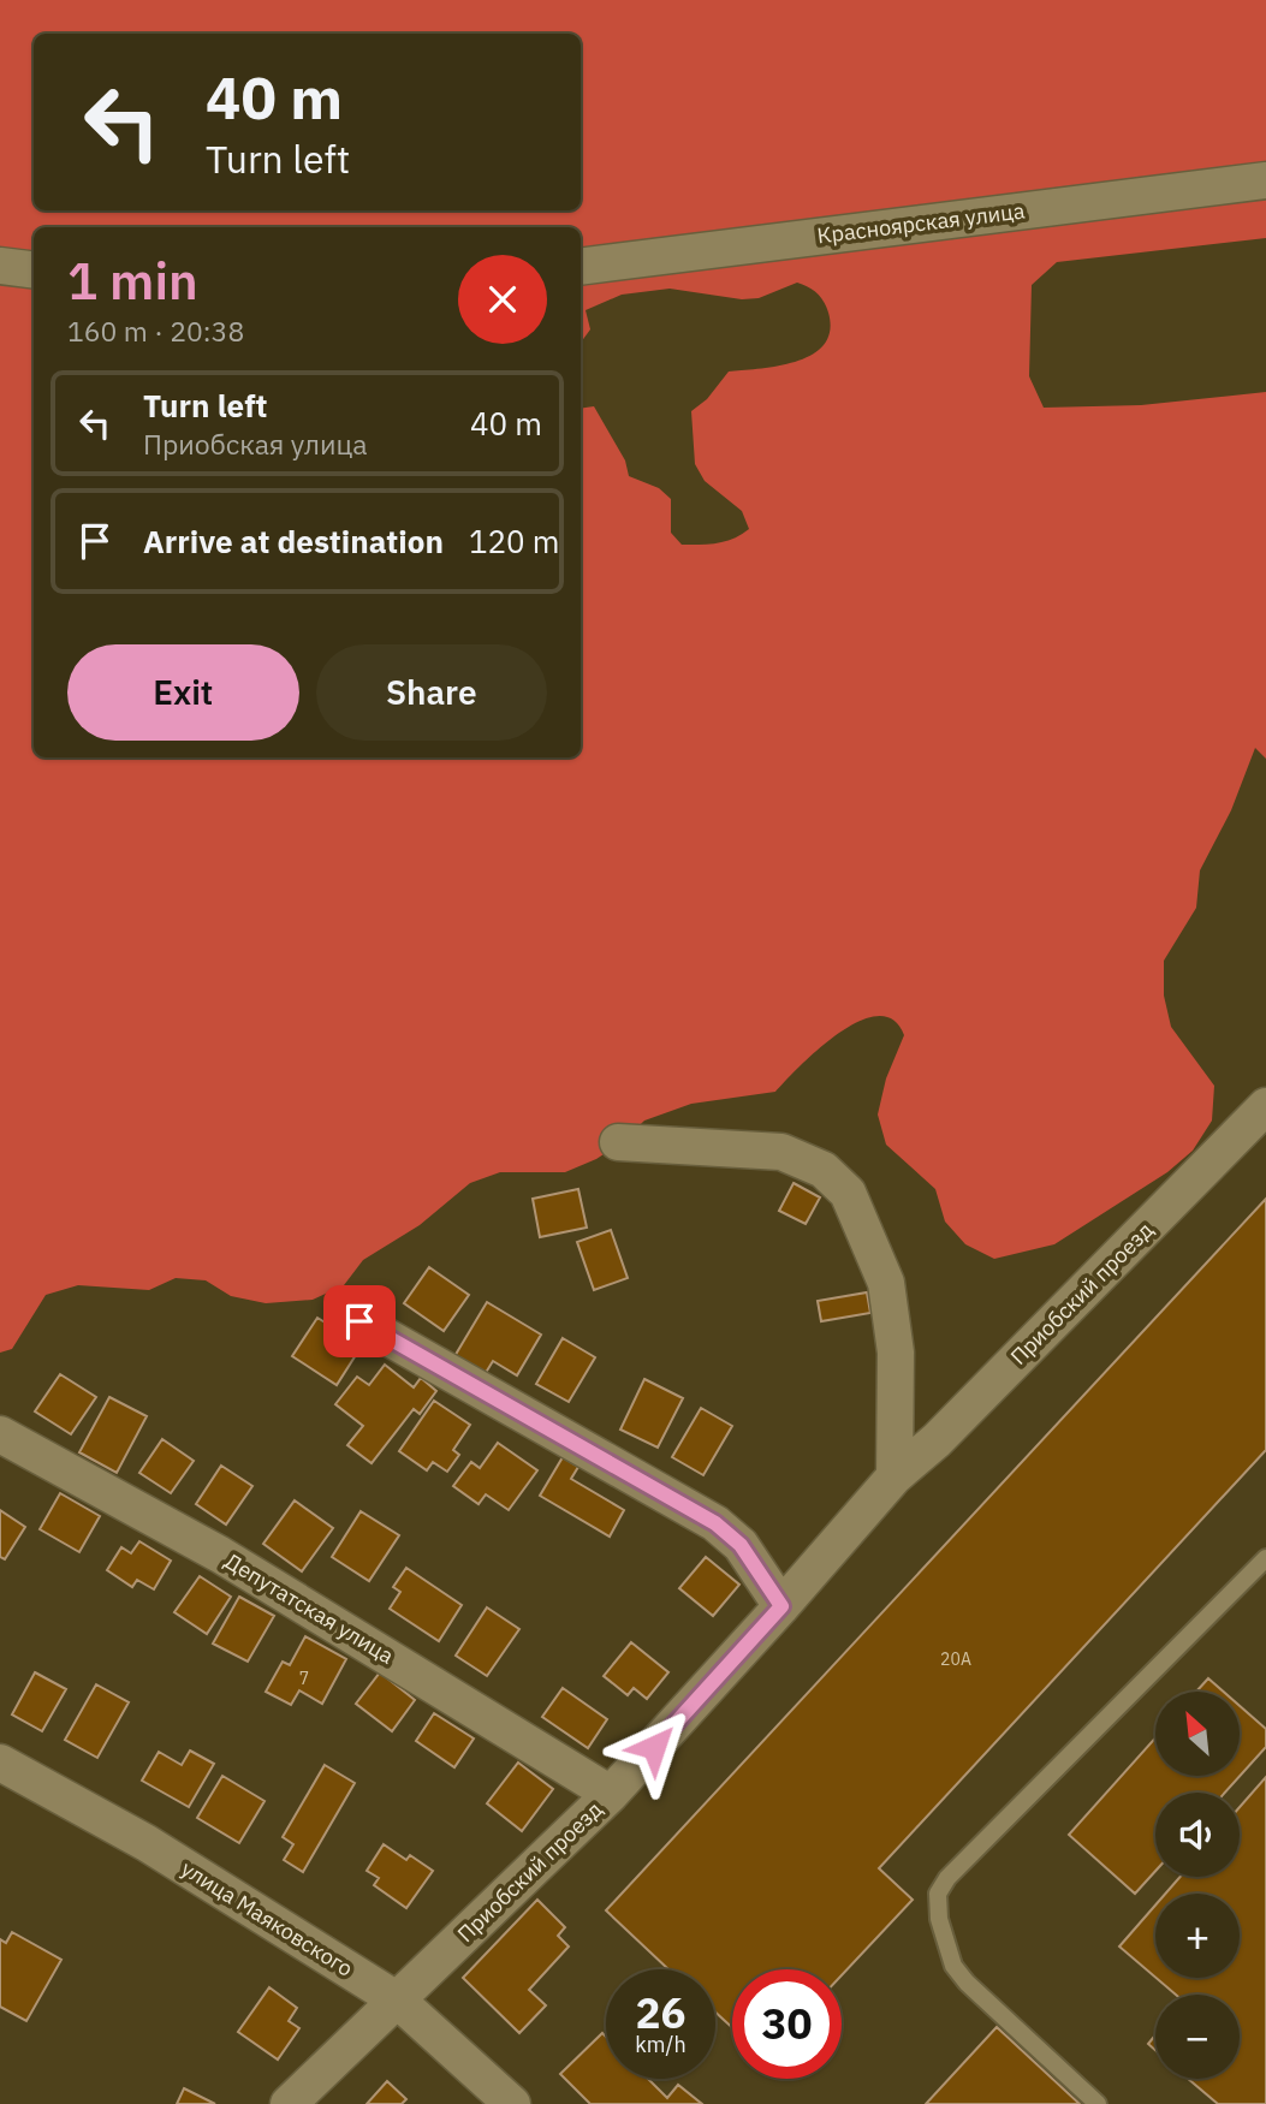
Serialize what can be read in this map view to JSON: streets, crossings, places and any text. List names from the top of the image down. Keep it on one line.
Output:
{"streets":{"street":["Красноярская улица","Приобский проезд","Депутатская улица","улица Маяковского"]},"crossings":[["Приобский проезд","Депутатская улица"],["Приобский проезд","улица Маяковского"]],"house_numbers":["20А","7"],"north":"top left","page":{"turn":["40 m","Turn left"],"heading":["1 min","160 m · 20:38"],"list":[{"name":"Turn left","note":"Приобская улица","value":"40 m"},{"name":"Arrive at destination","value":"120 m"}],"buttons":["Exit","Share"],"map_buttons":["+","−"],"speed":"26 km/h","limit":"30"}}
